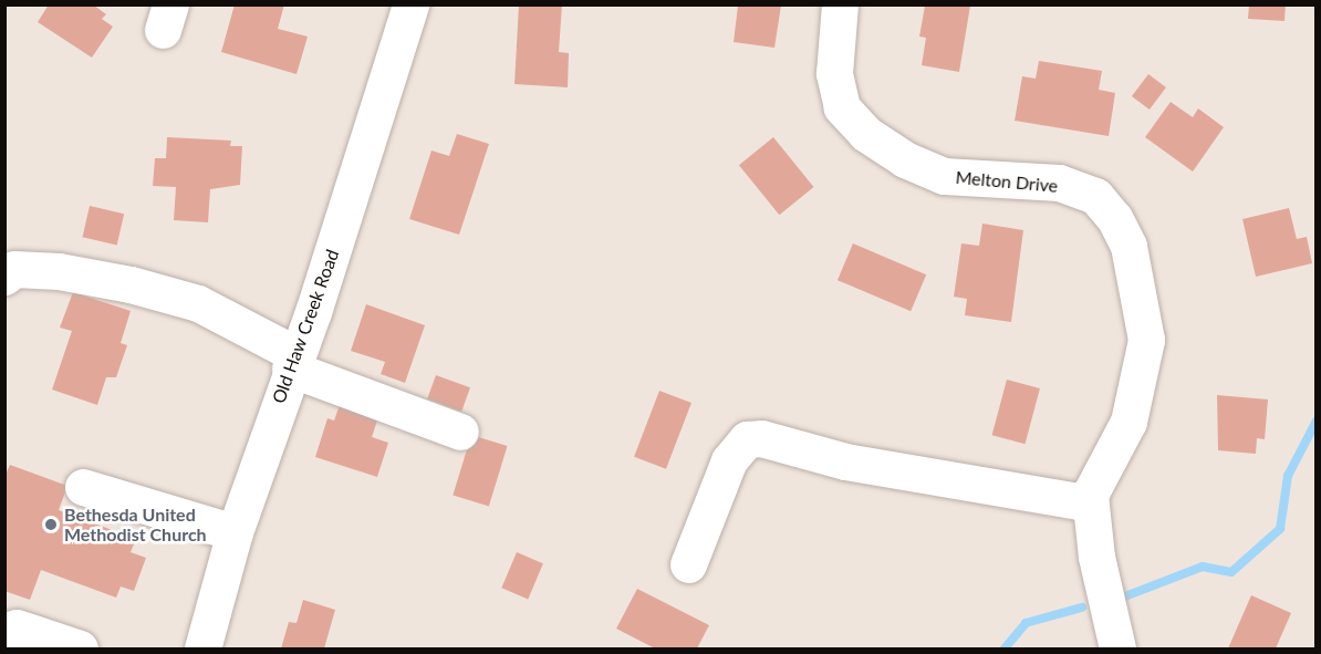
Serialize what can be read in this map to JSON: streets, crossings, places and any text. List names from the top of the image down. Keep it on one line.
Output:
{"streets":{"street":["Melton Drive","Old Haw Creek Road"]},"places":["Bethesda United Methodist Church"]}
